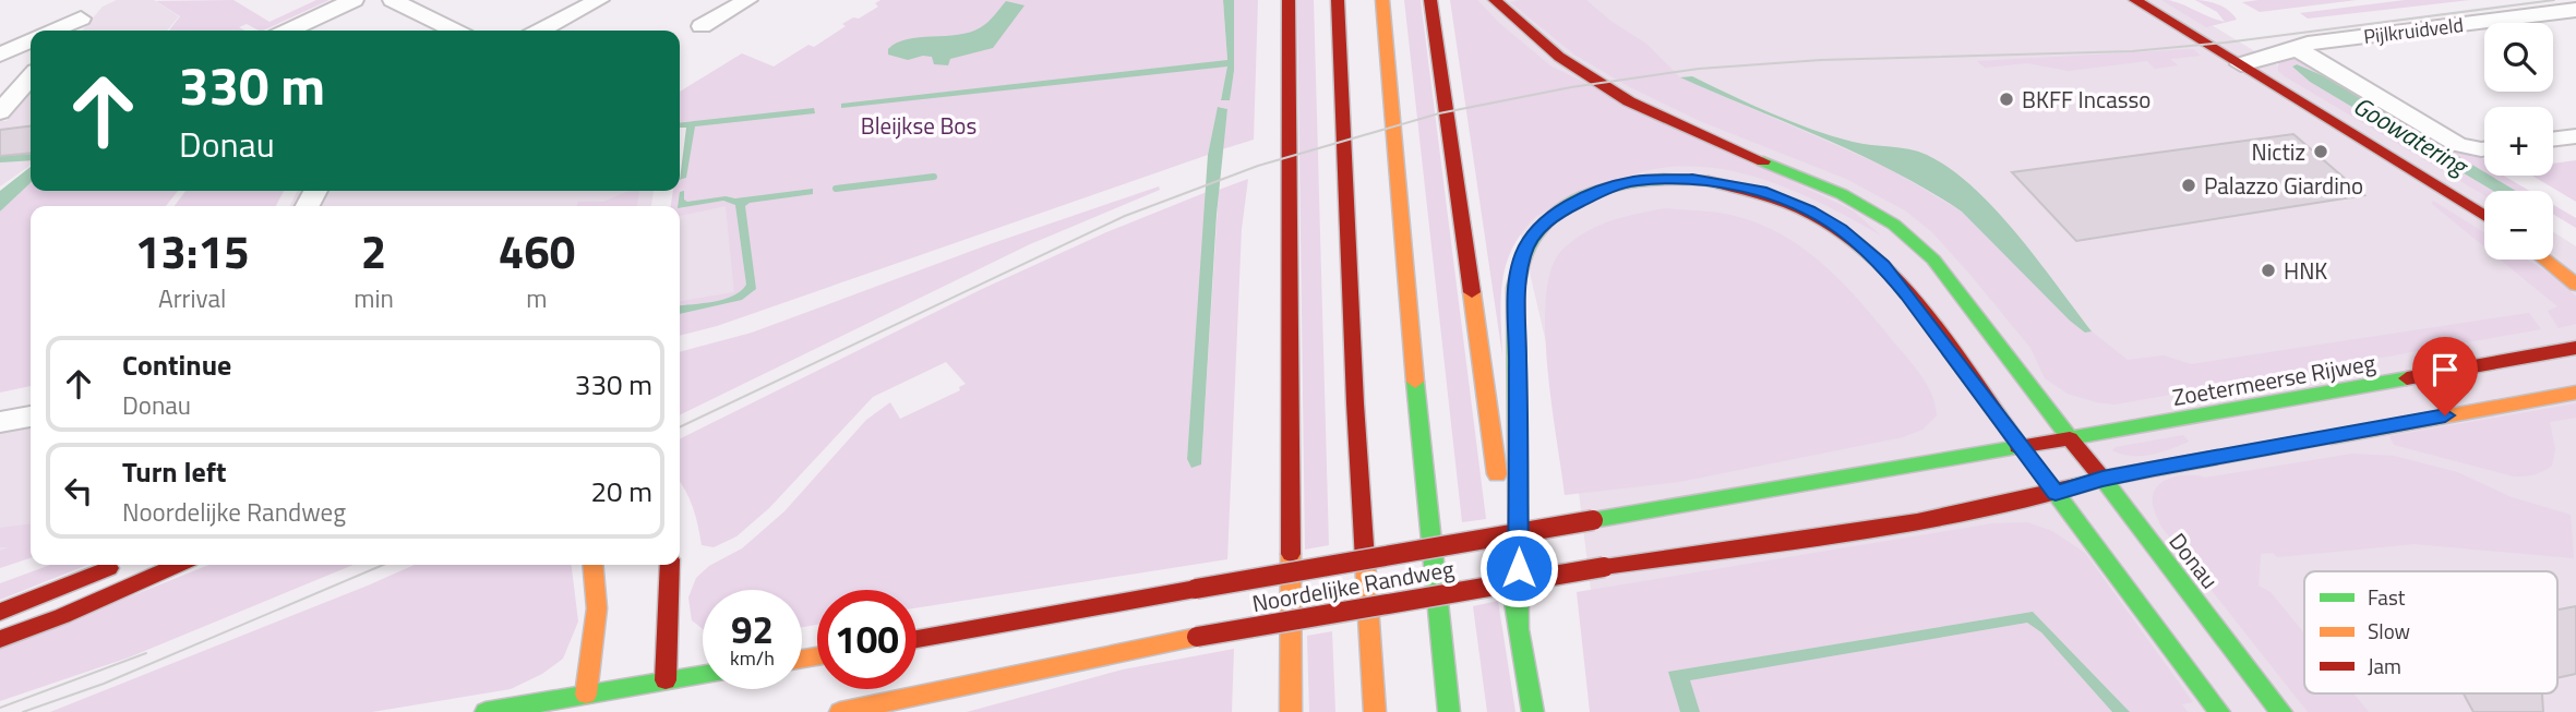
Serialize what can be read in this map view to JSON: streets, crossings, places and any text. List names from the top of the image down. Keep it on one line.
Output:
{"streets":{"main road":["Zoetermeerse Rijweg","Donau","Noordelijke Randweg"],"street":["Pijlkruidveld"]},"crossings":[["Zoetermeerse Rijweg","Donau"],["Zoetermeerse Rijweg","Noordelijke Randweg"],["Donau","Noordelijke Randweg"]],"water":["Goowatering"],"parks":["Bleijkse Bos"],"places":["BKFF Incasso","Nictiz","Palazzo Giardino","HNK"],"legend":["Fast","Slow","Jam"],"page":{"map_buttons":["+","−"],"turn":["330 m","Donau"],"eta":["13:15","Arrival","2","min","460","m"],"list":[{"name":"Continue","note":"Donau","value":"330 m"},{"name":"Turn left","note":"Noordelijke Randweg","value":"20 m"}],"speed":"92 km/h","limit":"100"}}
